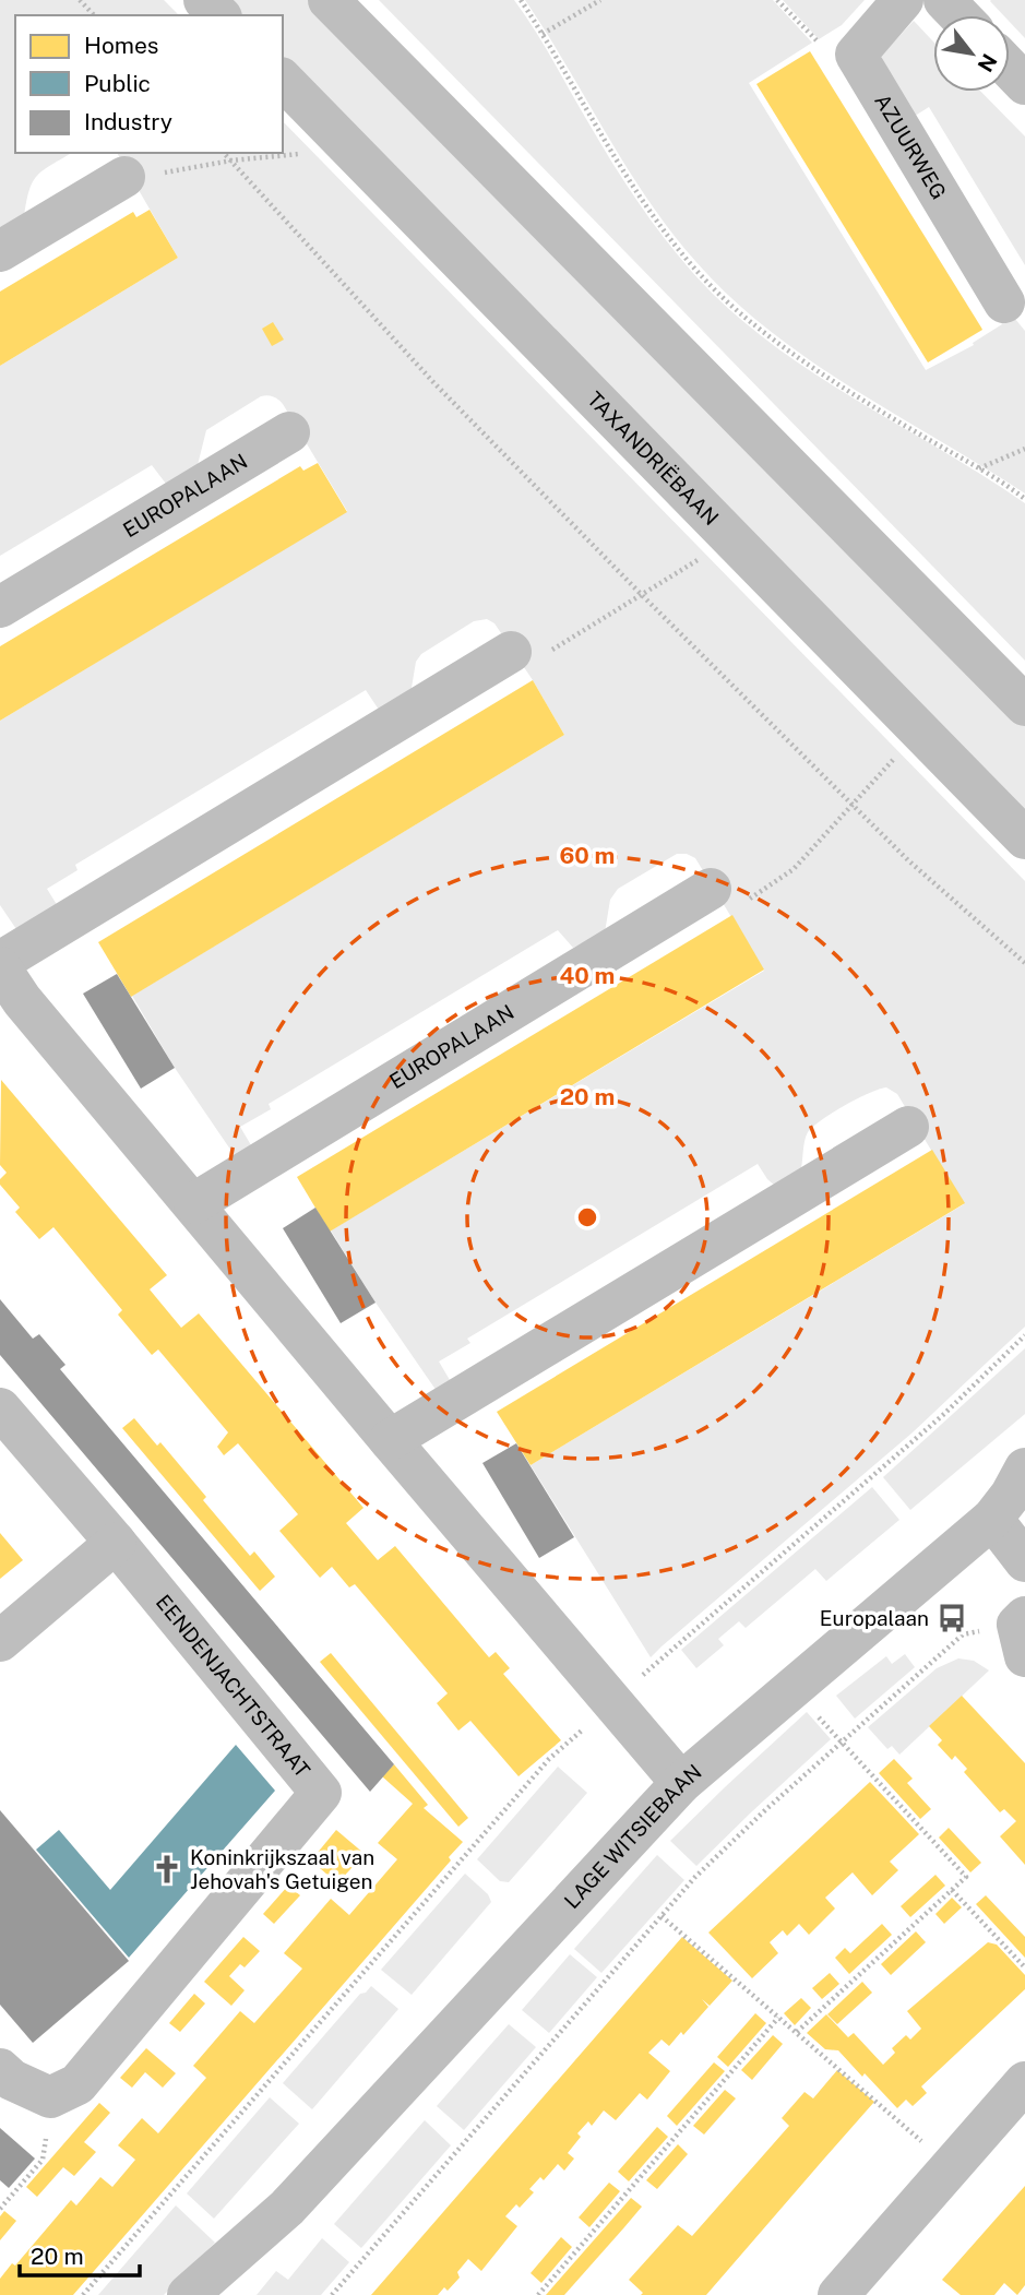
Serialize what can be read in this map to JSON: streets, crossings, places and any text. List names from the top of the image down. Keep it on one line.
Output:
{"streets":{"street":["AZUURWEG","TAXANDRIËBAAN","EUROPALAAN","EENDENJACHTSTRAAT","LAGE WITSIEBAAN"]},"places":{"bus stop":["Europalaan"],"church":["Koninkrijkszaal van Jehovah's Getuigen"]},"legend":["Homes","Public","Industry"],"scale_bar":"20 m","north":"bottom right","rings":["60 m","40 m","20 m"]}
